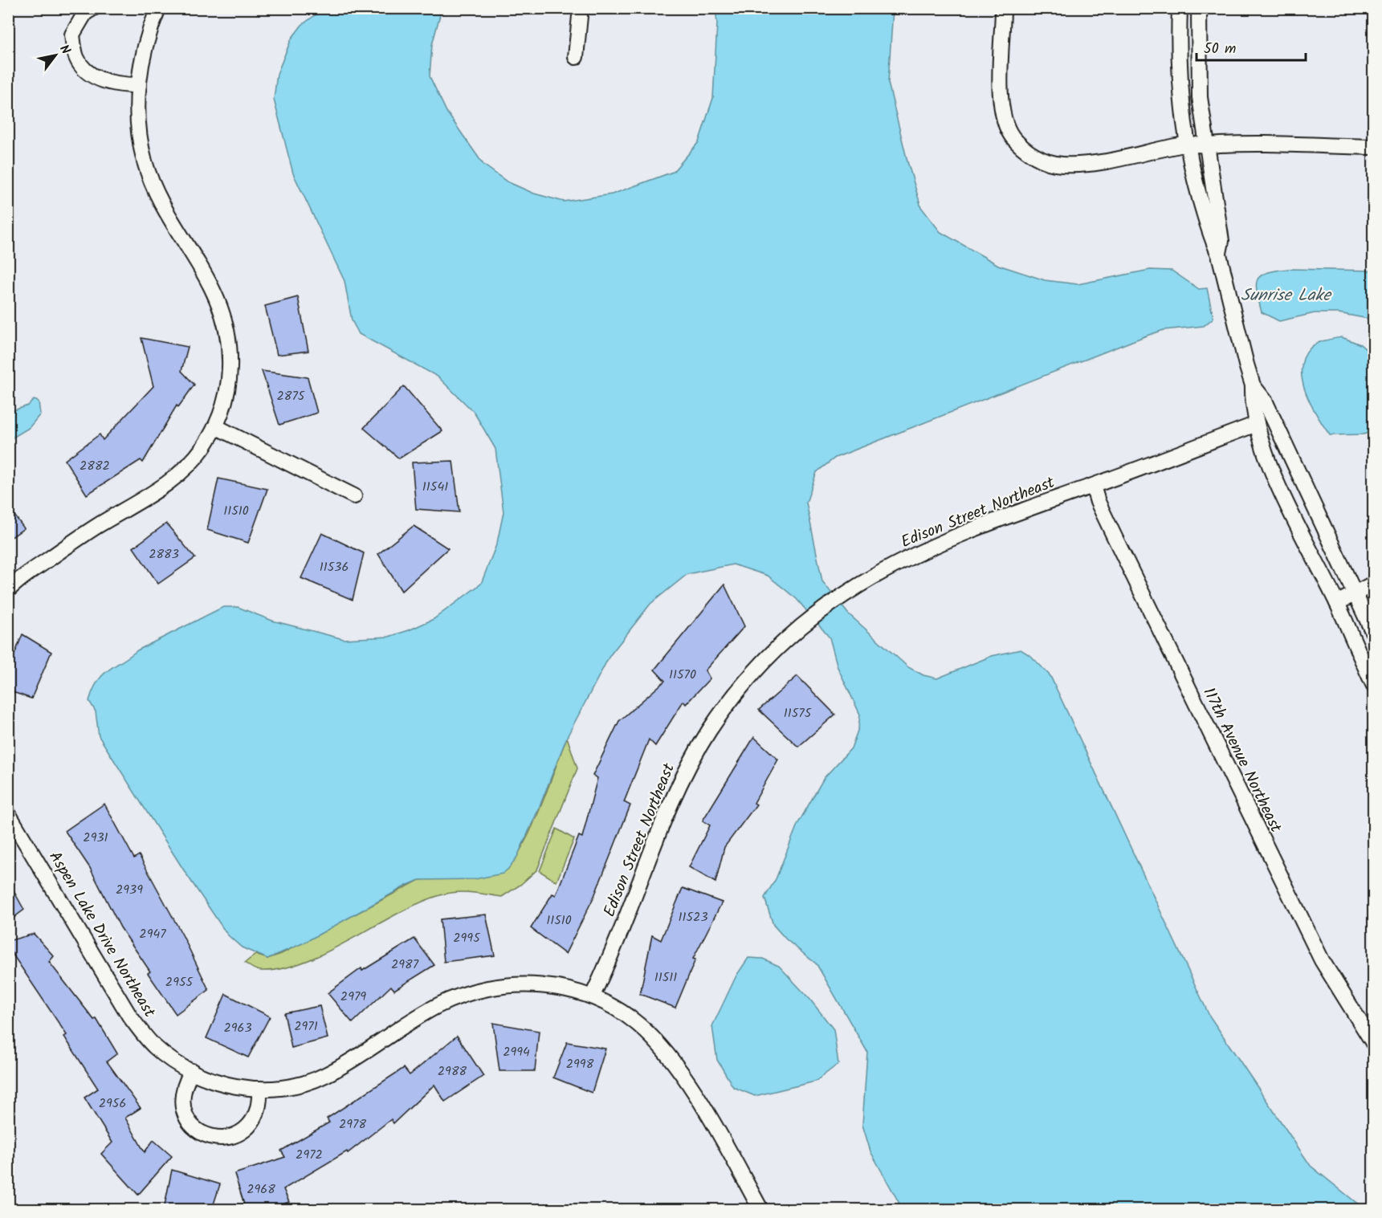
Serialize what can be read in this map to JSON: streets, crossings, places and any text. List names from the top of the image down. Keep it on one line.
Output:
{"streets":{"street":["Edison Street Northeast","117th Avenue Northeast","Aspen Lake Drive Northeast"]},"crossings":[["Edison Street Northeast","117th Avenue Northeast"],["Edison Street Northeast","Aspen Lake Drive Northeast"]],"water":["Sunrise Lake"],"house_numbers":["2875","2882","11541","11510","2883","11536","11570","11575","2931","2939","11523","11510","2947","2995","2987","11511","2955","2979","2971","2963","2994","2998","2988","2956","2978","2972","2968"],"scale_bar":"50 m","north":"top right"}
